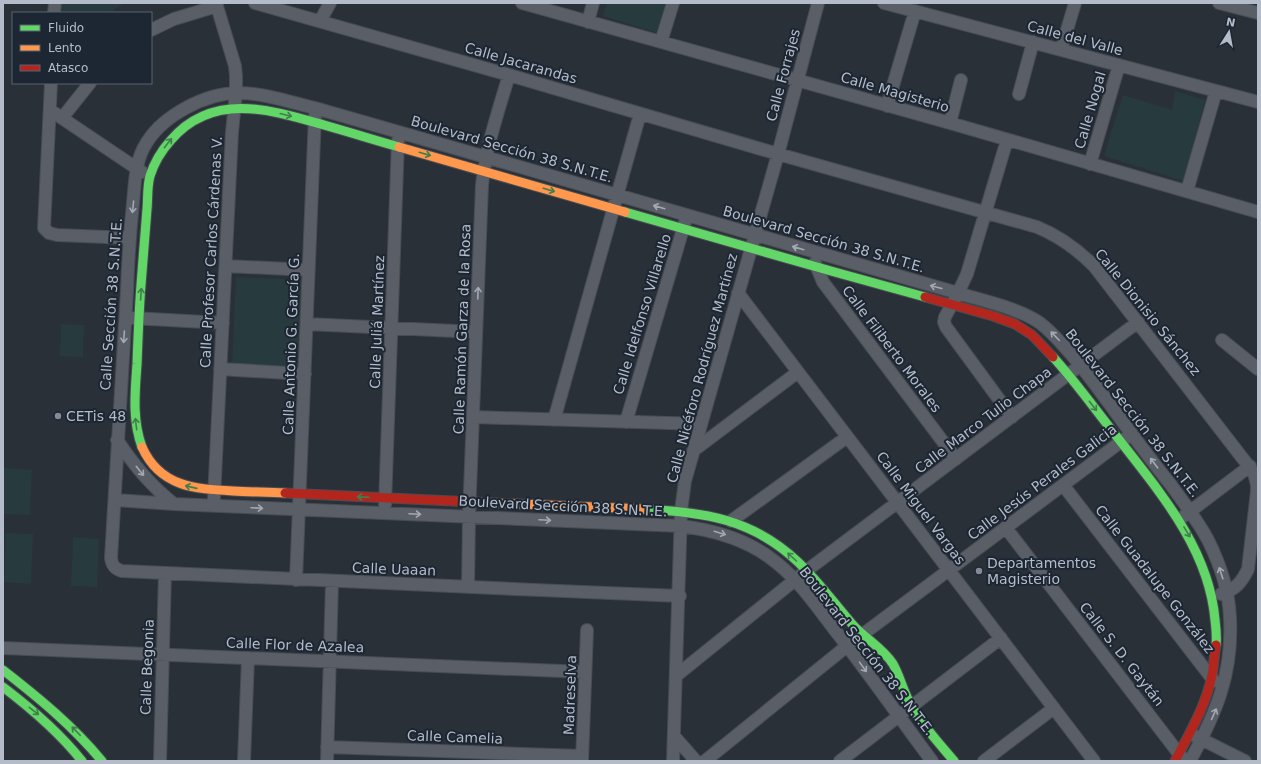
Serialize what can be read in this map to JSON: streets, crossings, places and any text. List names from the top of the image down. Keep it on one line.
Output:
{"streets":{"street":["Calle del Valle","Calle Jacarandas","Calle Forrajes","Calle Magisterio","Calle Nogal","Boulevard Sección 38 S.N.T.E.","Calle Profesor Carlos Cárdenas V.","Calle Sección 38 S.N.T.E.","Calle Dionisio Sánchez","Calle Idelfonso Villarello","Calle Juliá Martínez","Calle Ramón Garza de la Rosa","Calle Antonio G. García G.","Calle Filiberto Morales","Calle Nicéforo Rodríguez Martínez","Calle Marco Tulio Chapa","Calle Jesús Perales Galicia","Calle Miguel Vargas","Calle Uaaan","Calle Guadalupe González","Calle Flor de Azalea","Calle S. D. Gaytán","Calle Begonia","Madreselva","Calle Camelia"]},"crossings":[["Calle del Valle","Calle Nogal"],["Calle Jacarandas","Calle Forrajes"],["Calle Jacarandas","Calle Dionisio Sánchez"],["Calle Jacarandas","Calle Ramón Garza de la Rosa"],["Calle Jacarandas","Calle Nicéforo Rodríguez Martínez"],["Calle Forrajes","Calle Magisterio"],["Calle Forrajes","Calle Dionisio Sánchez"],["Calle Forrajes","Calle Nicéforo Rodríguez Martínez"],["Calle Magisterio","Calle Nogal"],["Boulevard Sección 38 S.N.T.E.","Calle Profesor Carlos Cárdenas V."],["Boulevard Sección 38 S.N.T.E.","Calle Sección 38 S.N.T.E."],["Boulevard Sección 38 S.N.T.E.","Calle Dionisio Sánchez"],["Boulevard Sección 38 S.N.T.E.","Calle Idelfonso Villarello"],["Boulevard Sección 38 S.N.T.E.","Calle Juliá Martínez"],["Boulevard Sección 38 S.N.T.E.","Calle Ramón Garza de la Rosa"],["Boulevard Sección 38 S.N.T.E.","Calle Antonio G. García G."],["Boulevard Sección 38 S.N.T.E.","Calle Filiberto Morales"],["Boulevard Sección 38 S.N.T.E.","Calle Nicéforo Rodríguez Martínez"],["Boulevard Sección 38 S.N.T.E.","Calle Marco Tulio Chapa"],["Boulevard Sección 38 S.N.T.E.","Calle Jesús Perales Galicia"],["Boulevard Sección 38 S.N.T.E.","Calle Guadalupe González"],["Boulevard Sección 38 S.N.T.E.","Calle S. D. Gaytán"],["Calle Sección 38 S.N.T.E.","Calle Uaaan"],["Calle Dionisio Sánchez","Calle Nicéforo Rodríguez Martínez"],["Calle Dionisio Sánchez","Calle Marco Tulio Chapa"],["Calle Ramón Garza de la Rosa","Calle Uaaan"],["Calle Antonio G. García G.","Calle Uaaan"],["Calle Filiberto Morales","Calle Marco Tulio Chapa"],["Calle Nicéforo Rodríguez Martínez","Calle Marco Tulio Chapa"],["Calle Nicéforo Rodríguez Martínez","Calle Miguel Vargas"],["Calle Nicéforo Rodríguez Martínez","Calle Uaaan"],["Calle Marco Tulio Chapa","Calle Miguel Vargas"],["Calle Jesús Perales Galicia","Calle Miguel Vargas"],["Calle Jesús Perales Galicia","Calle Guadalupe González"],["Calle Jesús Perales Galicia","Calle S. D. Gaytán"],["Calle Uaaan","Calle Begonia"],["Calle Flor de Azalea","Calle Begonia"],["Calle Flor de Azalea","Madreselva"],["Madreselva","Calle Camelia"]],"places":["CETis 48","Departamentos Magisterio"],"legend":["Fluido","Lento","Atasco"],"north":"top"}
